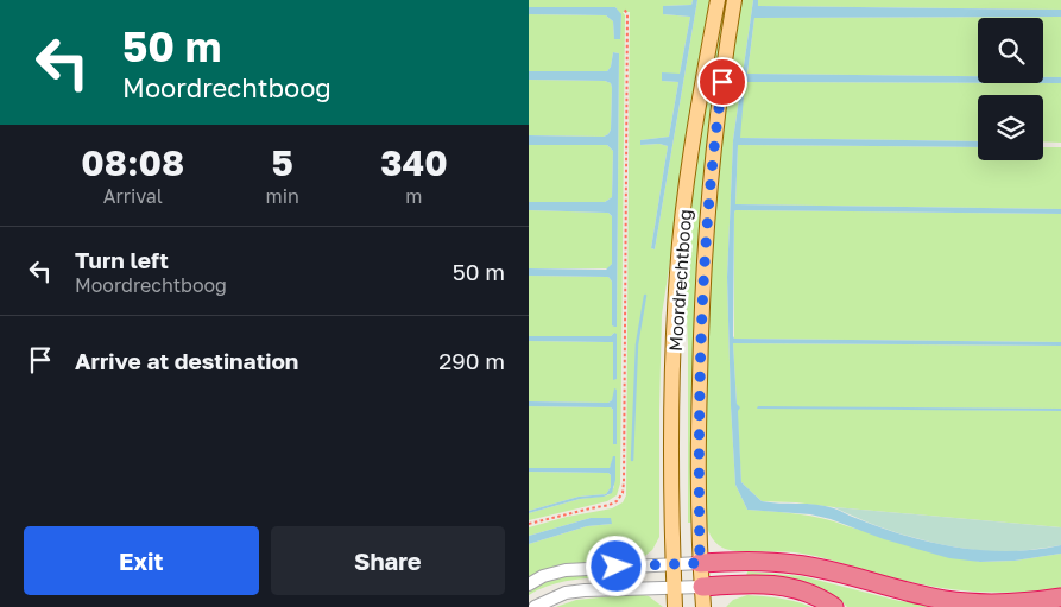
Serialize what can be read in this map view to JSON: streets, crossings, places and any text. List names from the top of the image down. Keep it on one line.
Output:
{"streets":{"main road":["Moordrechtboog"]},"page":{"turn":["50 m","Moordrechtboog"],"eta":["08:08","Arrival","5","min","340","m"],"list":[{"name":"Turn left","note":"Moordrechtboog","value":"50 m"},{"name":"Arrive at destination","value":"290 m"}],"buttons":["Exit","Share"]}}
